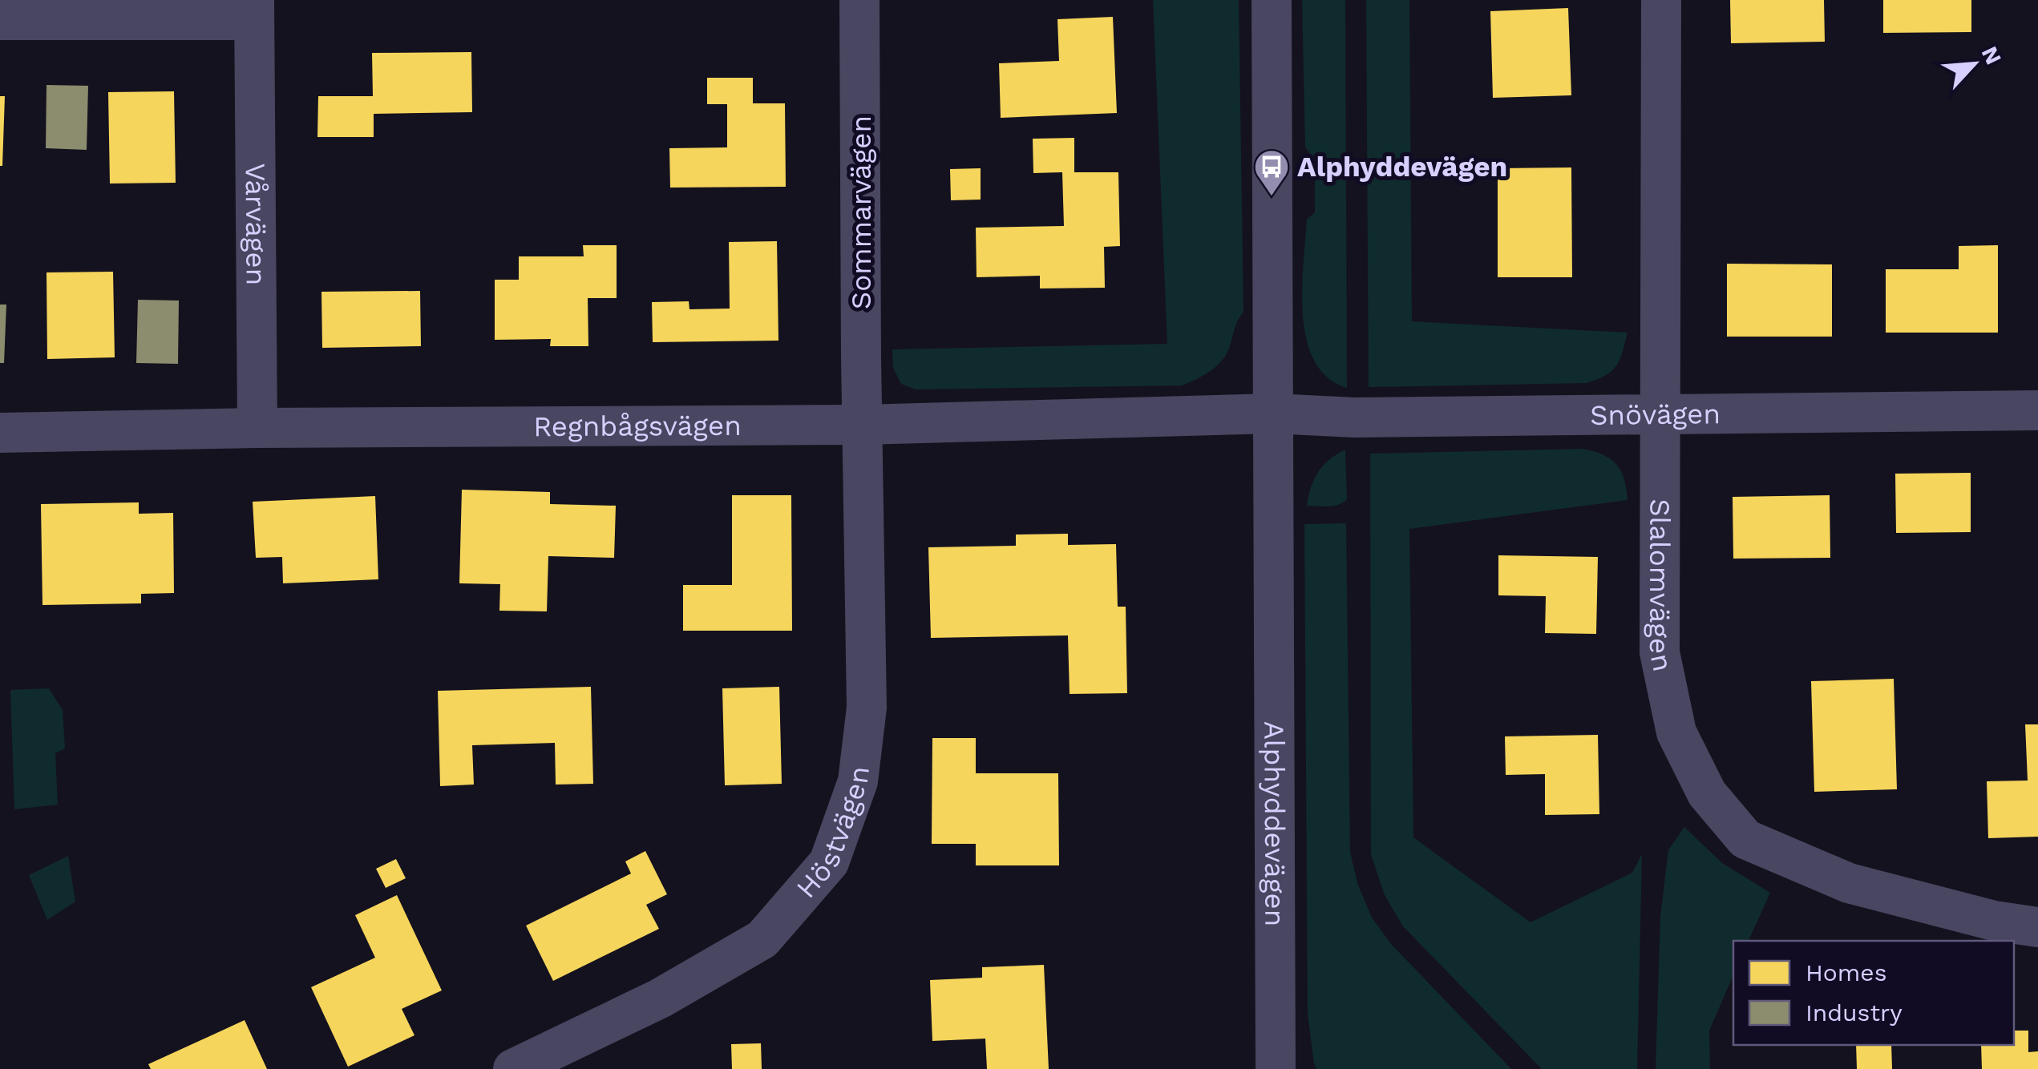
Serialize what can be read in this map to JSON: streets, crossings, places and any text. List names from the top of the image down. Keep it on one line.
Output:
{"streets":{"street":["Sommarvägen","Vårvägen","Snövägen","Regnbågsvägen","Slalomvägen","Alphyddevägen","Höstvägen"]},"crossings":[["Sommarvägen","Regnbågsvägen"],["Sommarvägen","Höstvägen"],["Vårvägen","Regnbågsvägen"],["Snövägen","Regnbågsvägen"],["Snövägen","Slalomvägen"],["Snövägen","Alphyddevägen"],["Regnbågsvägen","Alphyddevägen"],["Regnbågsvägen","Höstvägen"]],"places":{"bus stop":["Alphyddevägen"]},"legend":["Homes","Industry"],"north":"top right"}
